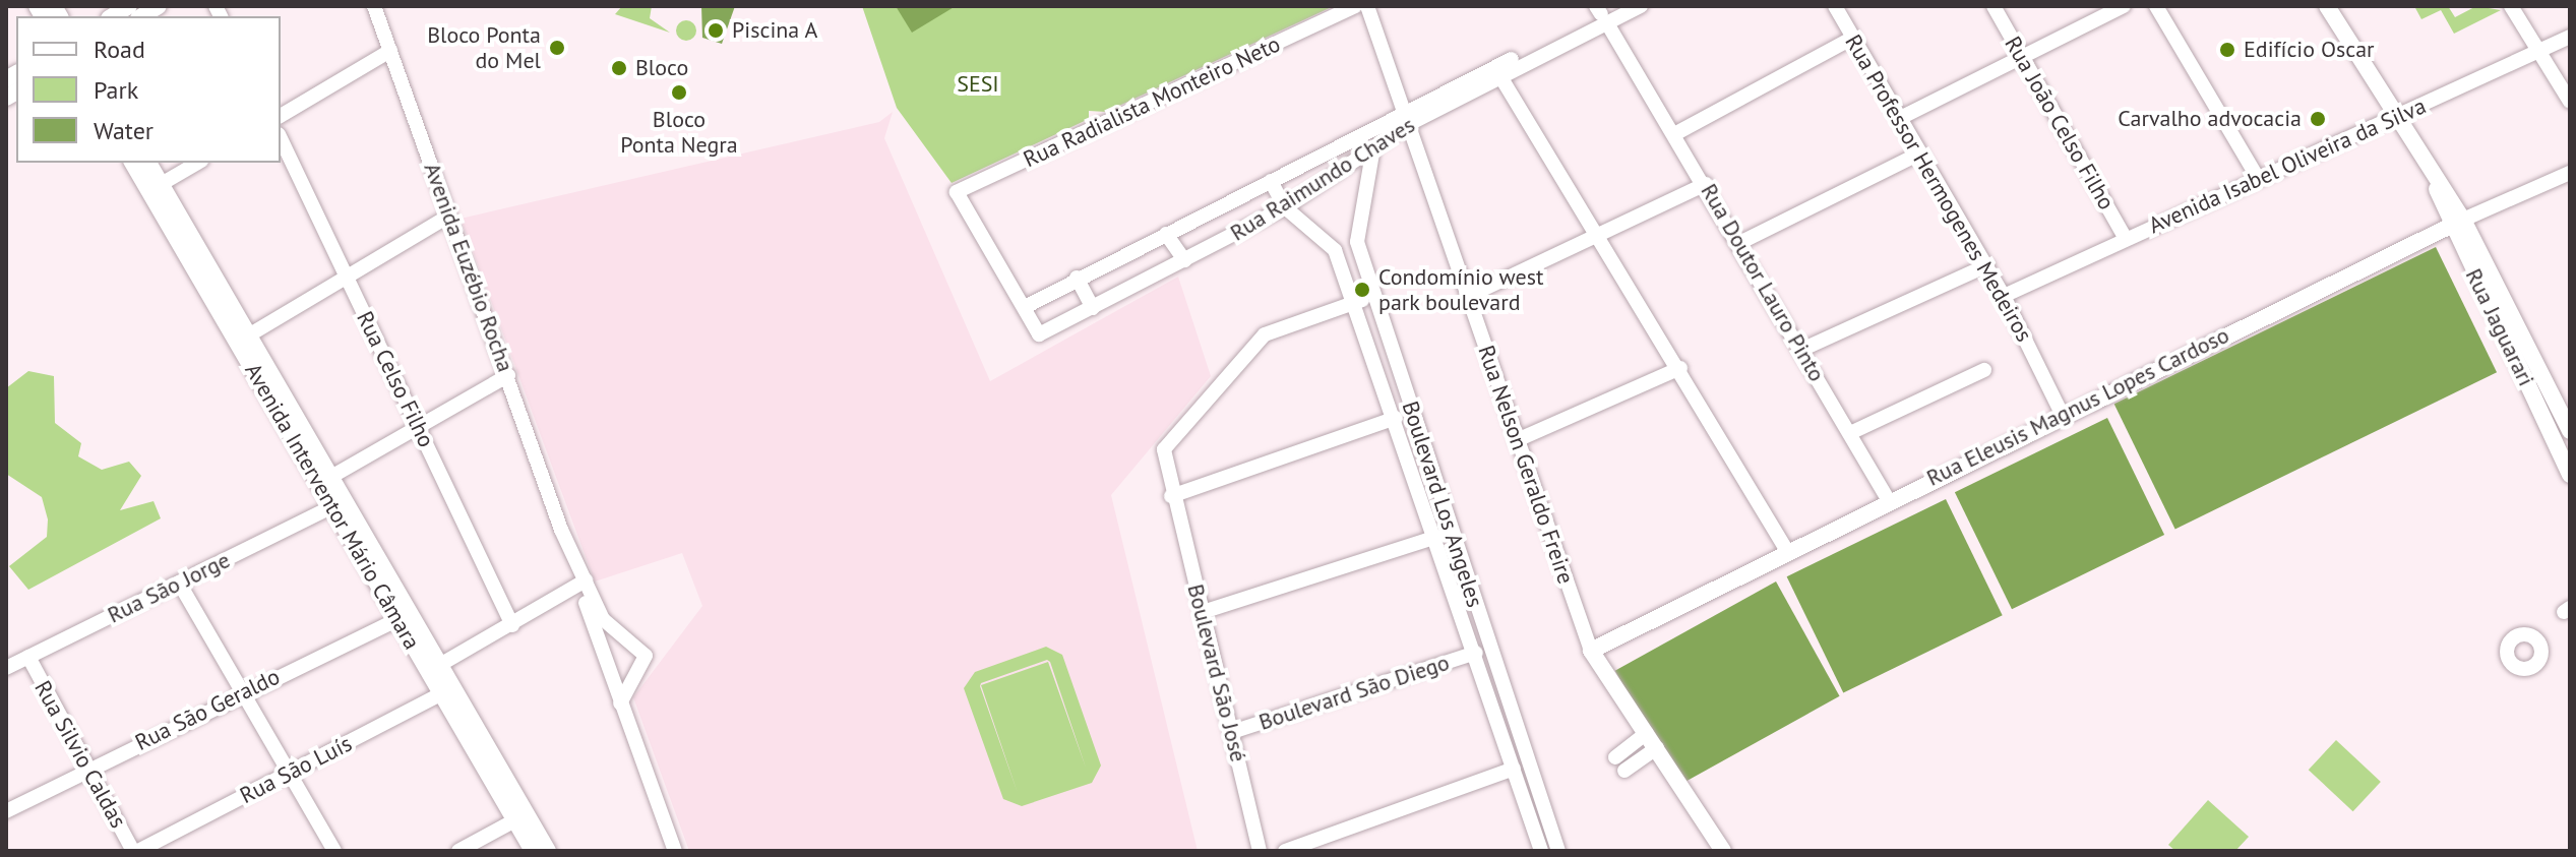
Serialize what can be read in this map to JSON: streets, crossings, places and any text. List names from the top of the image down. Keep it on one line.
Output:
{"streets":{"main road":["Rua Jaguarari","Rua Eleusis Magnus Lopes Cardoso","Rua Nelson Geraldo Freire","Avenida Interventor Mário Câmara"],"street":["Rua Radialista Monteiro Neto","Rua João Celso Filho","Avenida Isabel Oliveira da Silva","Rua Raimundo Chaves","Rua Professor Hermogenes Medeiros","Avenida Euzébio Rocha","Rua Doutor Lauro Pinto","Rua Celso Filho","Boulevard Los Angeles","Rua São Jorge","Boulevard São José","Boulevard São Diego","Rua São Geraldo","Rua Silvio Caldas","Rua São Luís"]},"crossings":[["Rua Radialista Monteiro Neto","Rua Raimundo Chaves"],["Rua João Celso Filho","Avenida Isabel Oliveira da Silva"],["Avenida Isabel Oliveira da Silva","Rua Professor Hermogenes Medeiros"],["Avenida Isabel Oliveira da Silva","Rua Jaguarari"],["Rua Raimundo Chaves","Rua Doutor Lauro Pinto"],["Rua Raimundo Chaves","Rua Nelson Geraldo Freire"],["Rua Raimundo Chaves","Boulevard Los Angeles"],["Rua Professor Hermogenes Medeiros","Rua Eleusis Magnus Lopes Cardoso"],["Rua Doutor Lauro Pinto","Rua Eleusis Magnus Lopes Cardoso"],["Rua Jaguarari","Rua Eleusis Magnus Lopes Cardoso"],["Rua Eleusis Magnus Lopes Cardoso","Rua Nelson Geraldo Freire"],["Boulevard Los Angeles","Boulevard São José"],["Boulevard Los Angeles","Boulevard São Diego"],["Avenida Interventor Mário Câmara","Rua São Jorge"],["Avenida Interventor Mário Câmara","Rua São Geraldo"],["Avenida Interventor Mário Câmara","Rua São Luís"],["Rua São Jorge","Rua Silvio Caldas"],["Boulevard São José","Boulevard São Diego"],["Rua São Geraldo","Rua Silvio Caldas"],["Rua Silvio Caldas","Rua São Luís"]],"parks":["SESI"],"places":["Piscina A","Bloco Ponta do Mel","Edifício Oscar","Bloco","Bloco Ponta Negra","Carvalho advocacia","Condomínio west park boulevard"],"legend":["Road","Park","Water"]}
